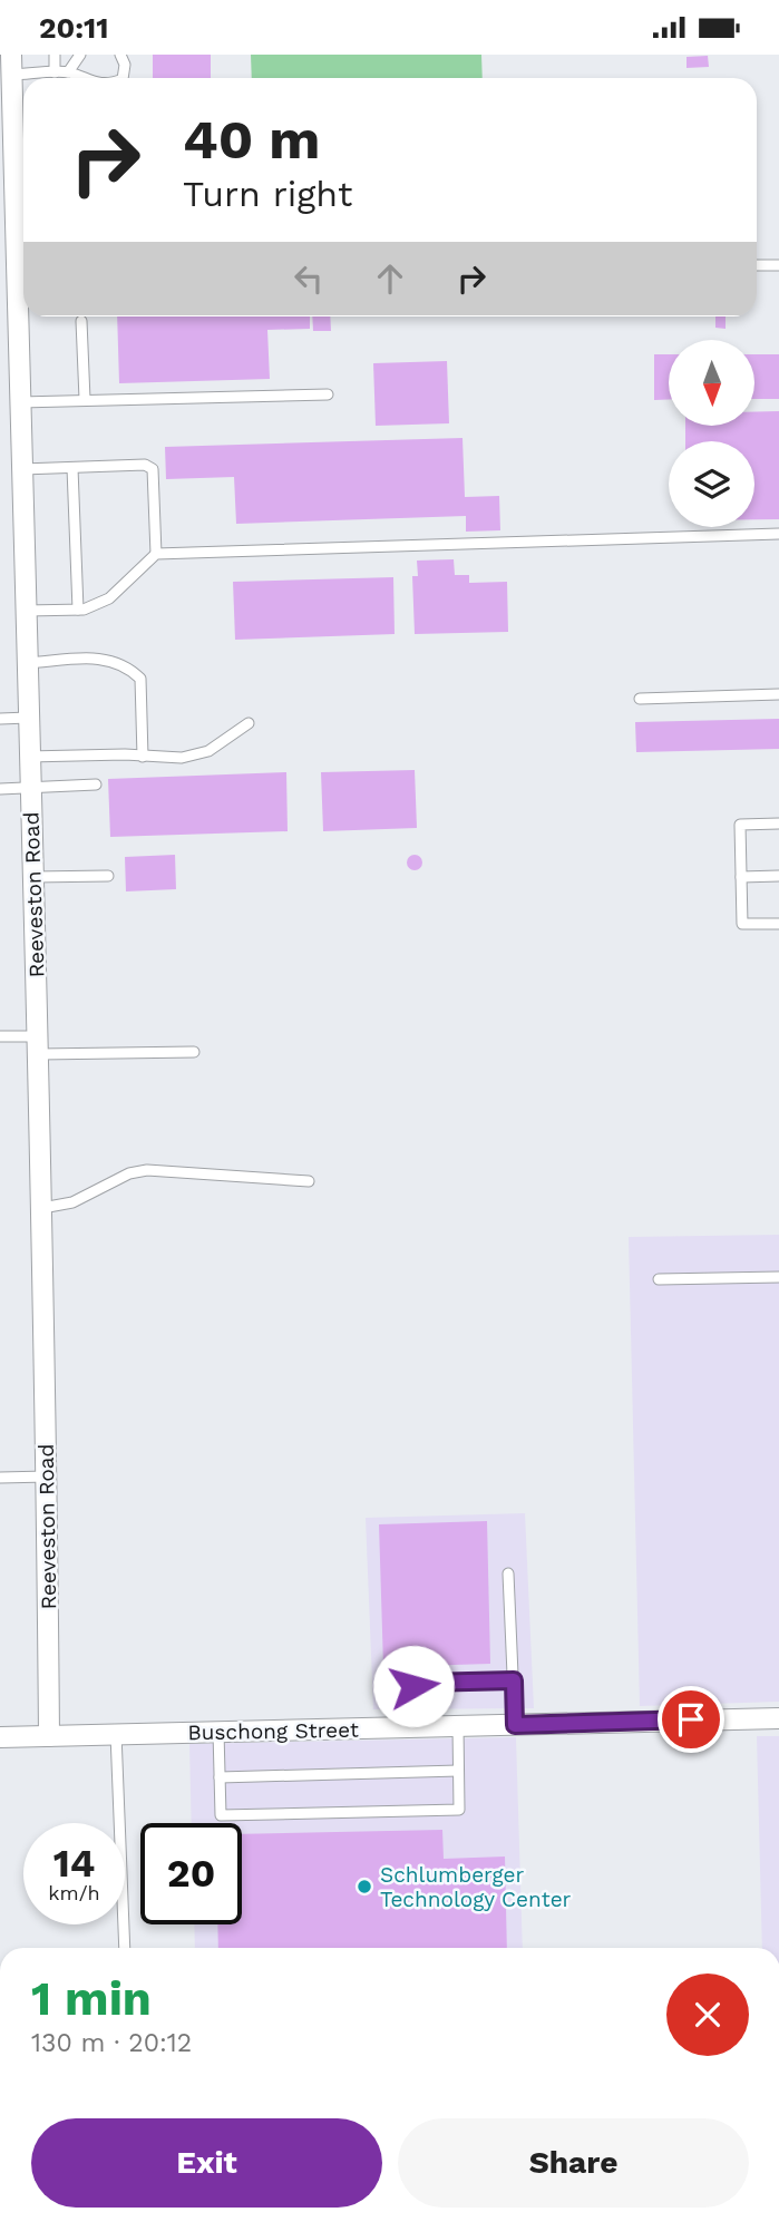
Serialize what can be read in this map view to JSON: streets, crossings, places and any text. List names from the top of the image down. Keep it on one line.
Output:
{"streets":{"street":["Reeveston Road","Buschong Street"]},"crossings":[["Reeveston Road","Buschong Street"]],"places":["Schlumberger Technology Center"],"north":"bottom","page":{"status":"20:11","turn":["40 m","Turn right"],"speed":"14 km/h","limit":"20","heading":["1 min","130 m · 20:12"],"buttons":["Exit","Share"]}}
